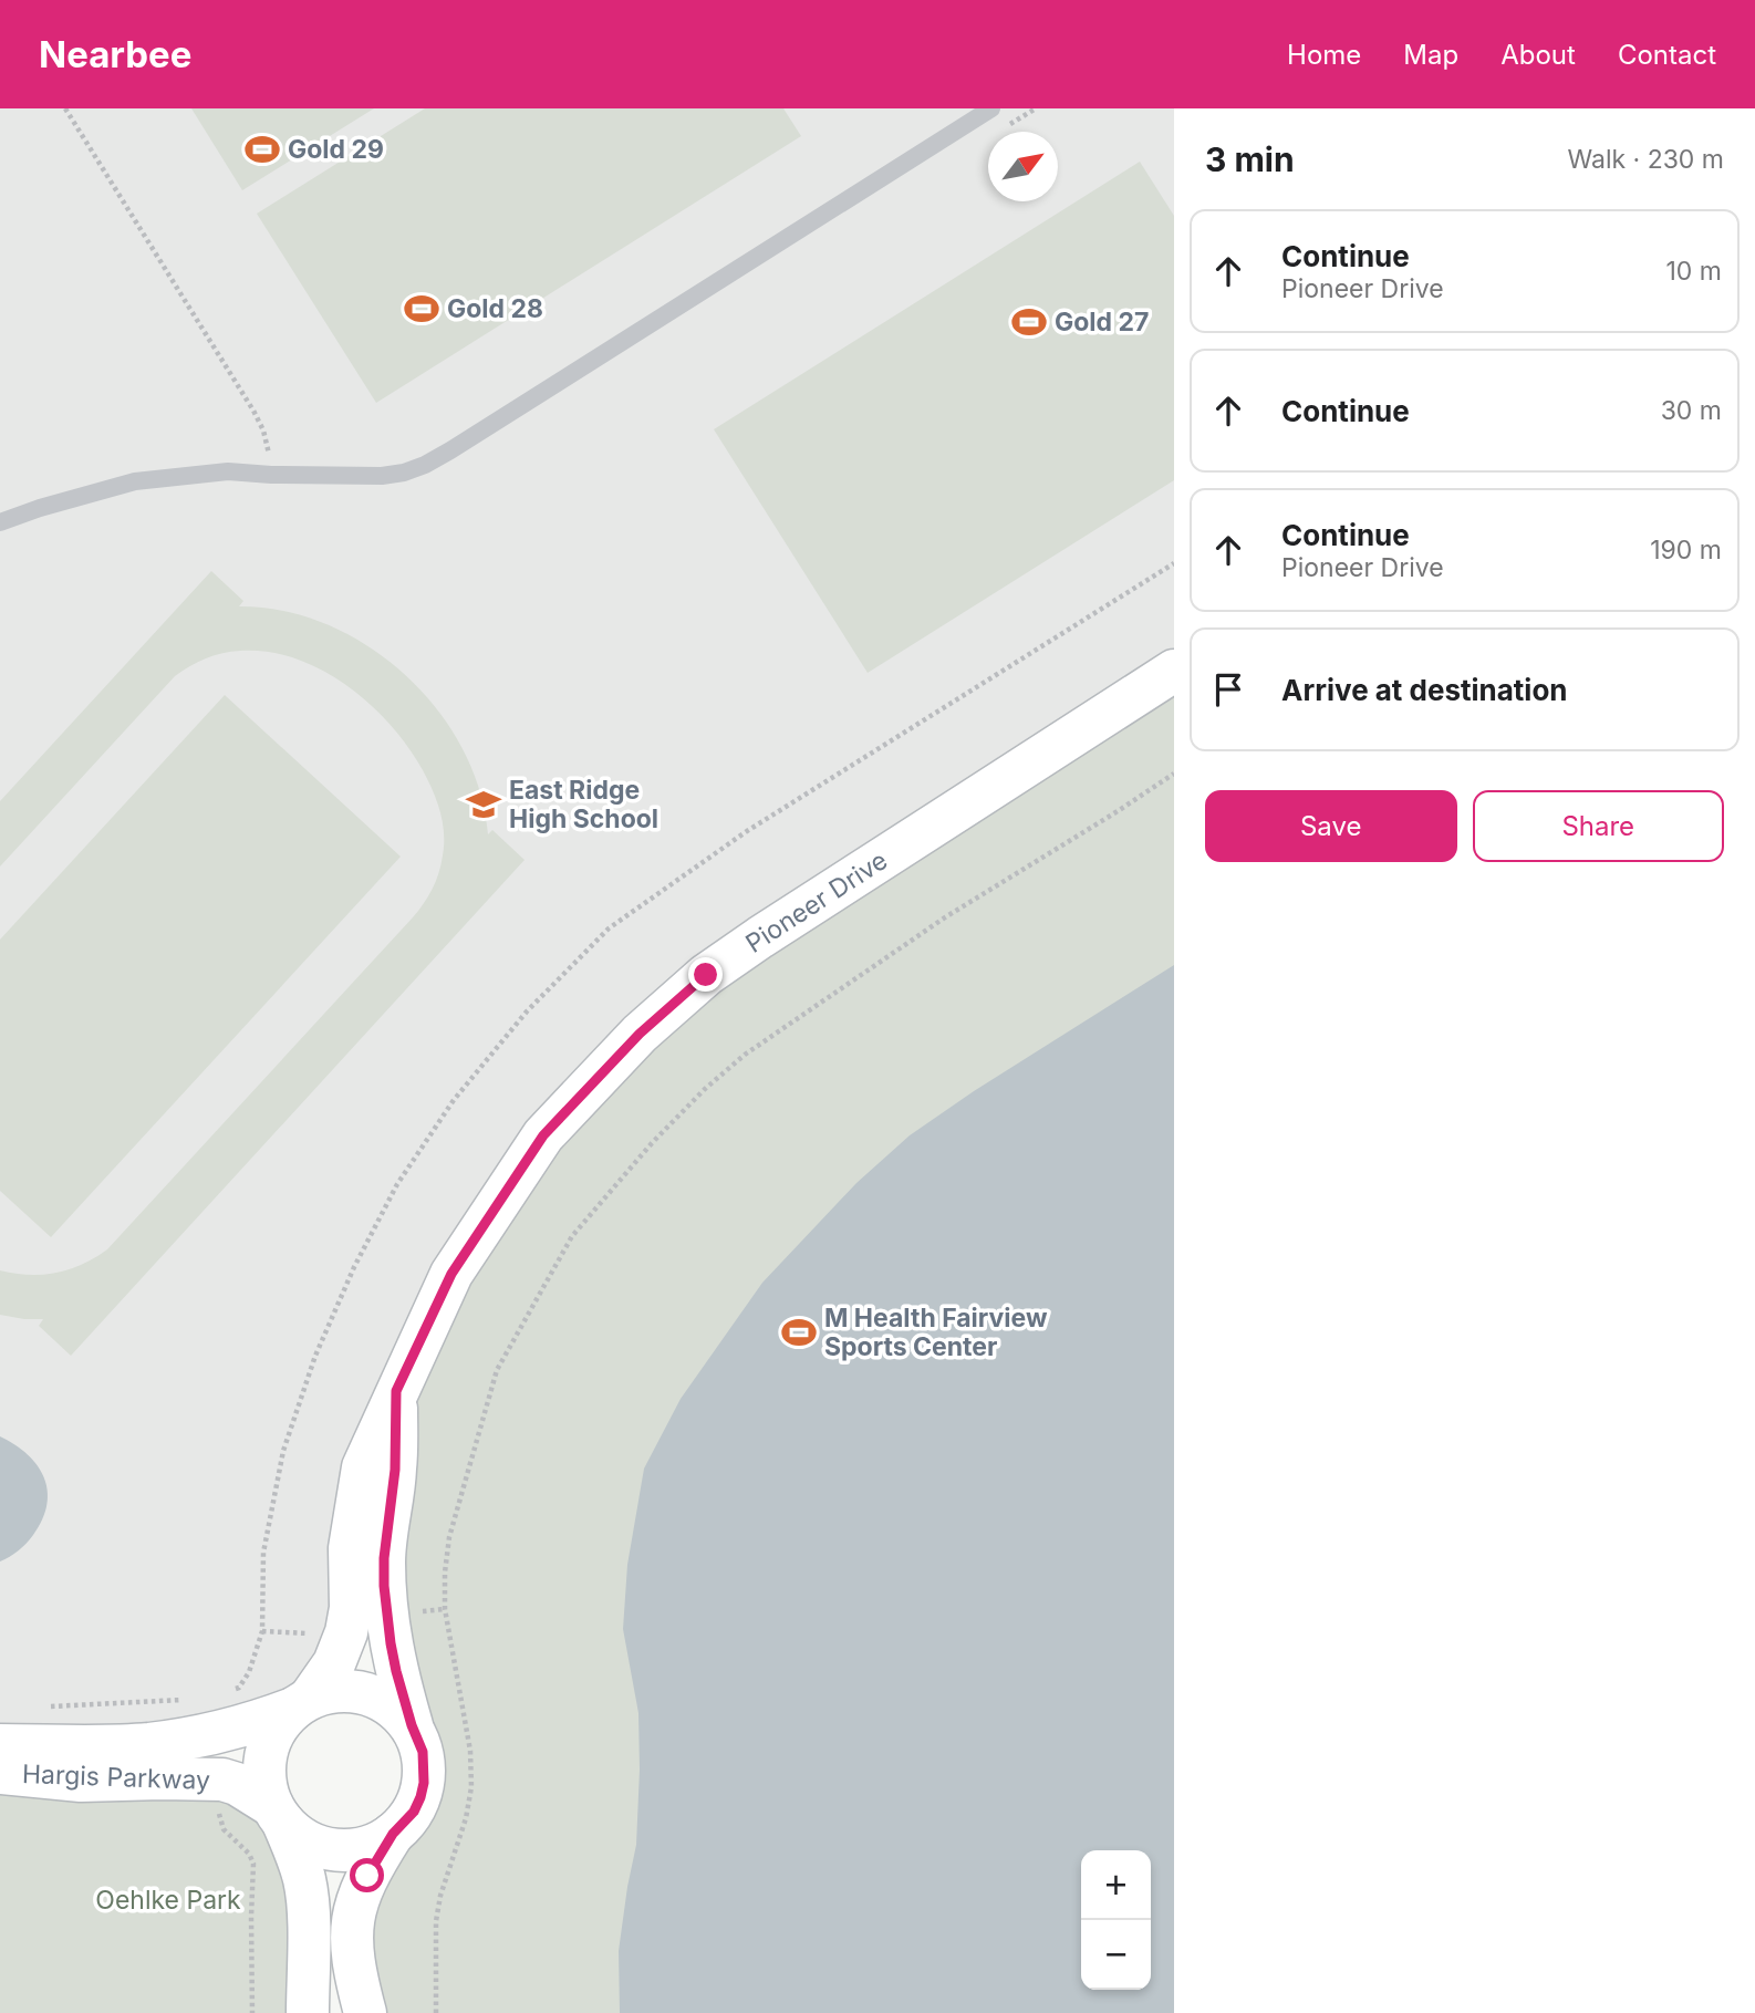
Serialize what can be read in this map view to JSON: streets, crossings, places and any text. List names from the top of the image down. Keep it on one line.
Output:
{"streets":{"street":["Pioneer Drive","Hargis Parkway"]},"crossings":[["Pioneer Drive","Hargis Parkway"]],"parks":["Oehlke Park"],"places":{"sports":["Gold 29","Gold 28","Gold 27","M Health Fairview Sports Center"],"school or university":["East Ridge High School"]},"north":"top right","page":{"header":"Nearbee","nav":["Home","Map","About","Contact"],"heading":["3 min","Walk · 230 m"],"list":[["Continue","Pioneer Drive","10 m"],["Continue","30 m"],["Continue","Pioneer Drive","190 m"],"Arrive at destination"],"buttons":["Save","Share"],"map_buttons":["+","−"]}}
